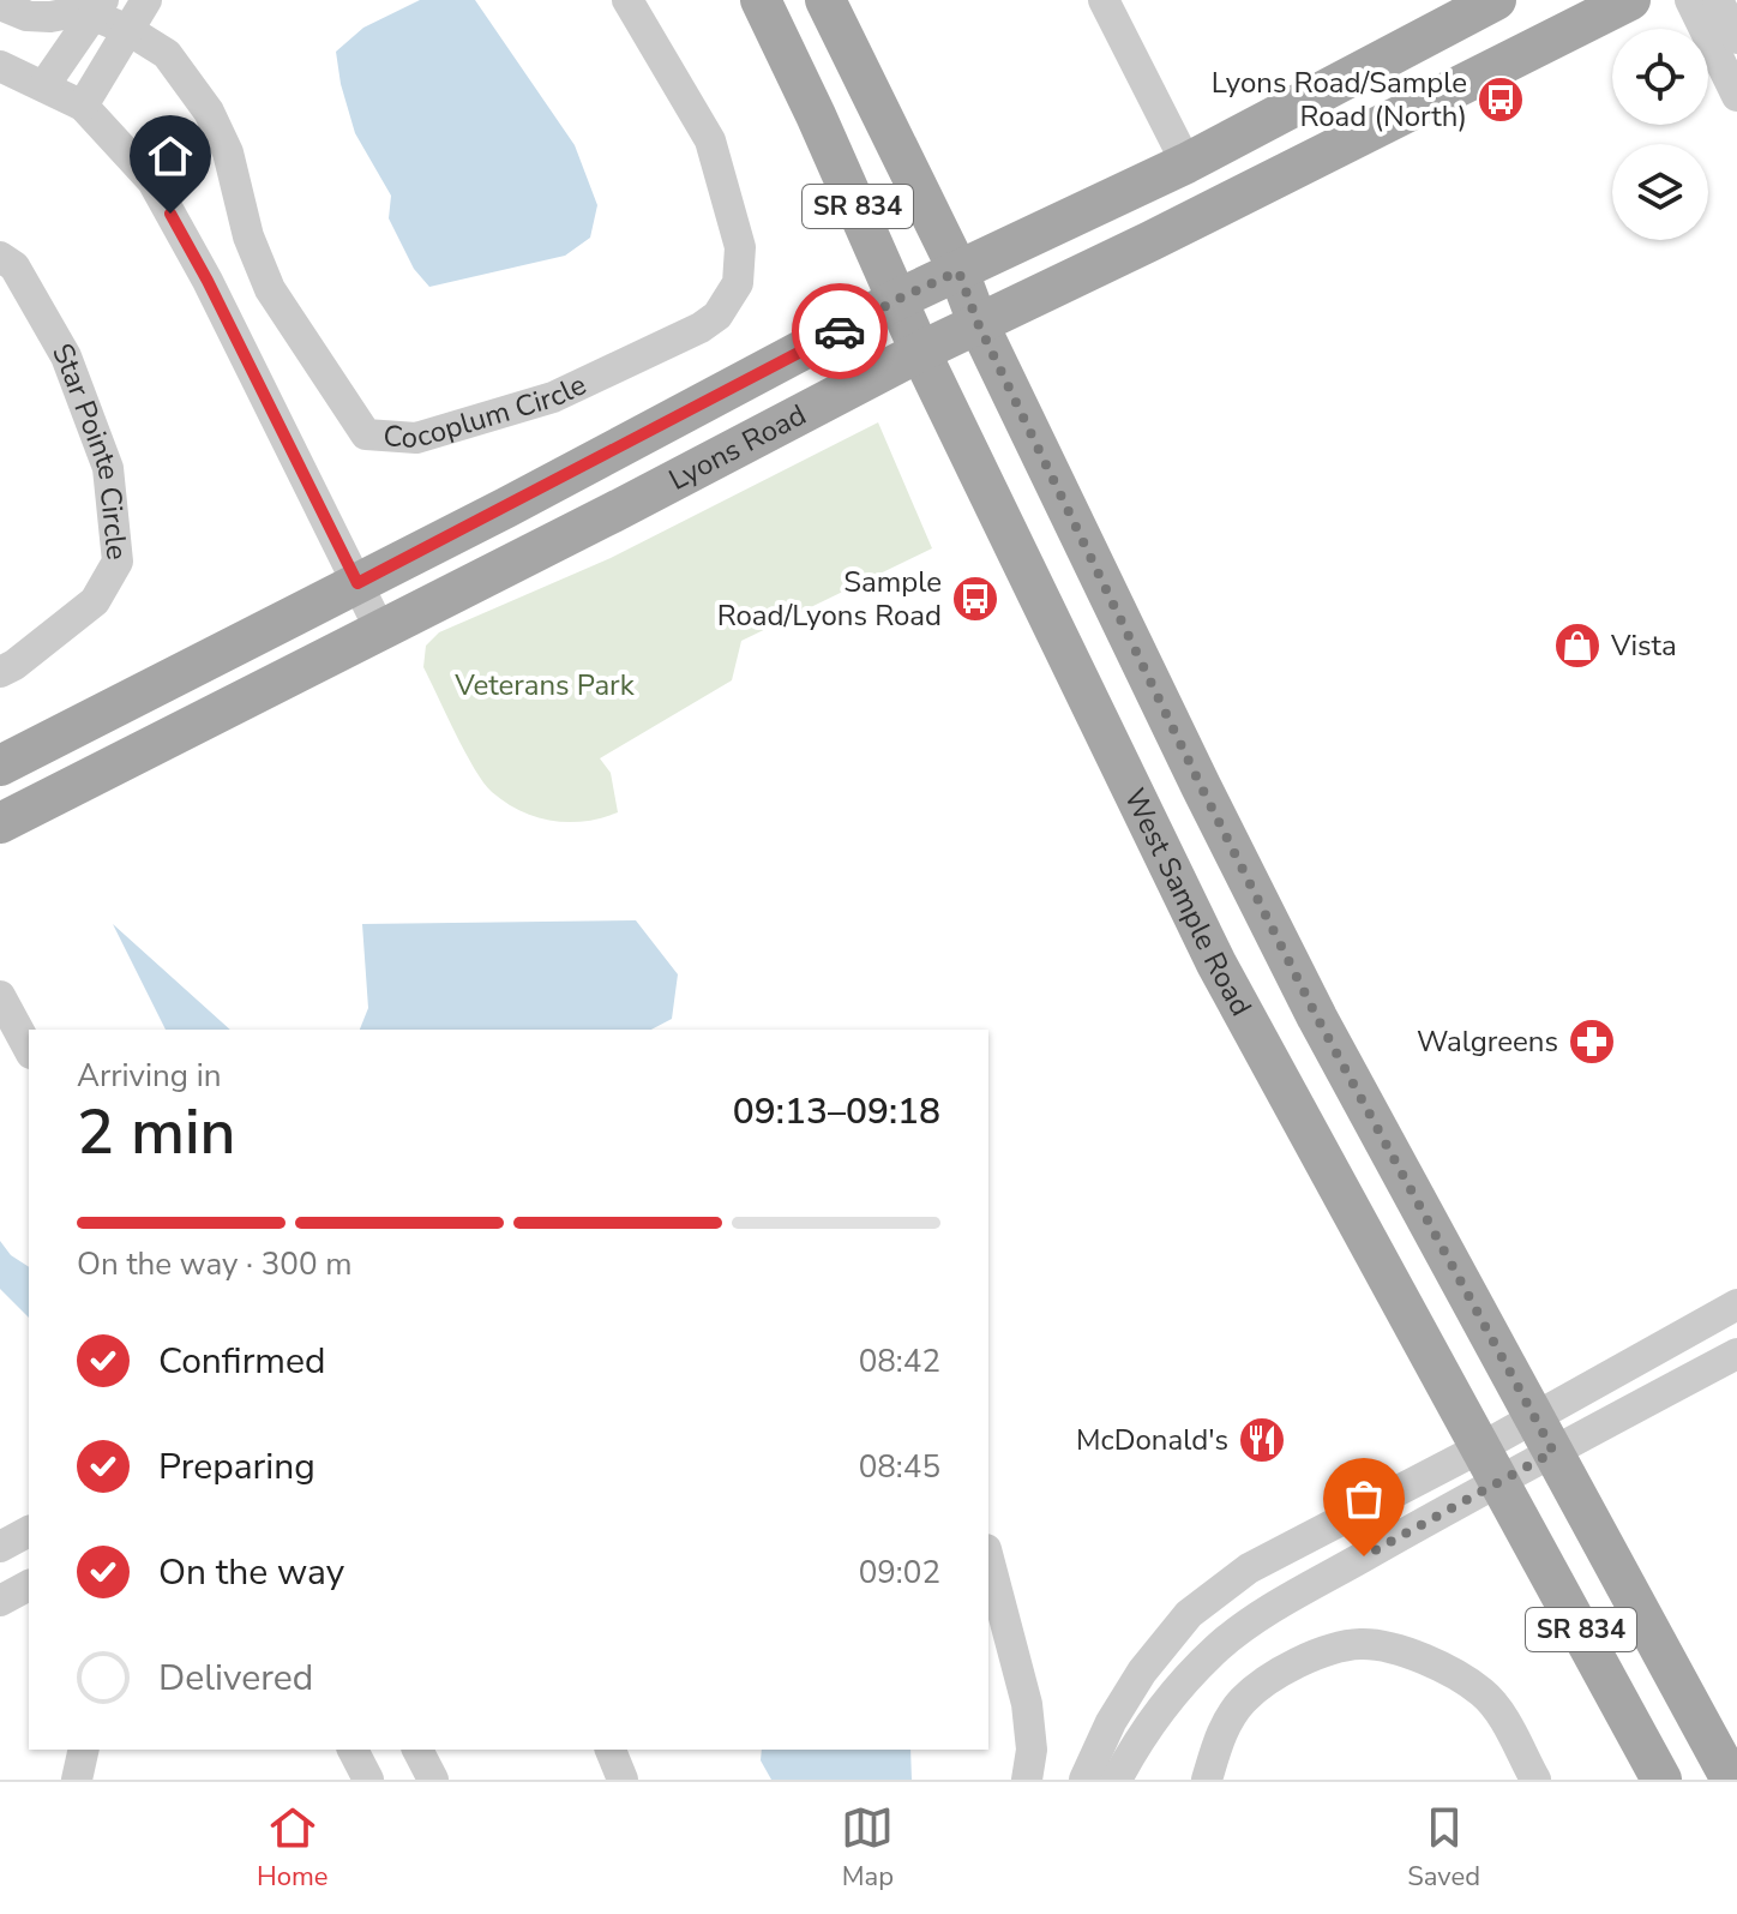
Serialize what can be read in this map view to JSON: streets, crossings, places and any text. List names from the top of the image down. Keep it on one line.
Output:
{"streets":{"main road":["SR 834","Lyons Road","West Sample Road"],"street":["Cocoplum Circle","Star Pointe Circle"]},"crossings":[["SR 834","Lyons Road"],["Lyons Road","West Sample Road"]],"parks":["Veterans Park"],"places":{"bus stop":["Lyons Road/Sample Road (North)","Sample Road/Lyons Road"],"shop":["Vista"],"pharmacy":["Walgreens"],"restaurant":["McDonald's"]},"page":{"heading":["2 min","Arriving in","09:13–09:18"],"bar":"On the way · 300 m","list":[["Confirmed","08:42"],["Preparing","08:45"],["On the way","09:02"],"Delivered"],"tabs":["Home","Map","Saved"]}}
